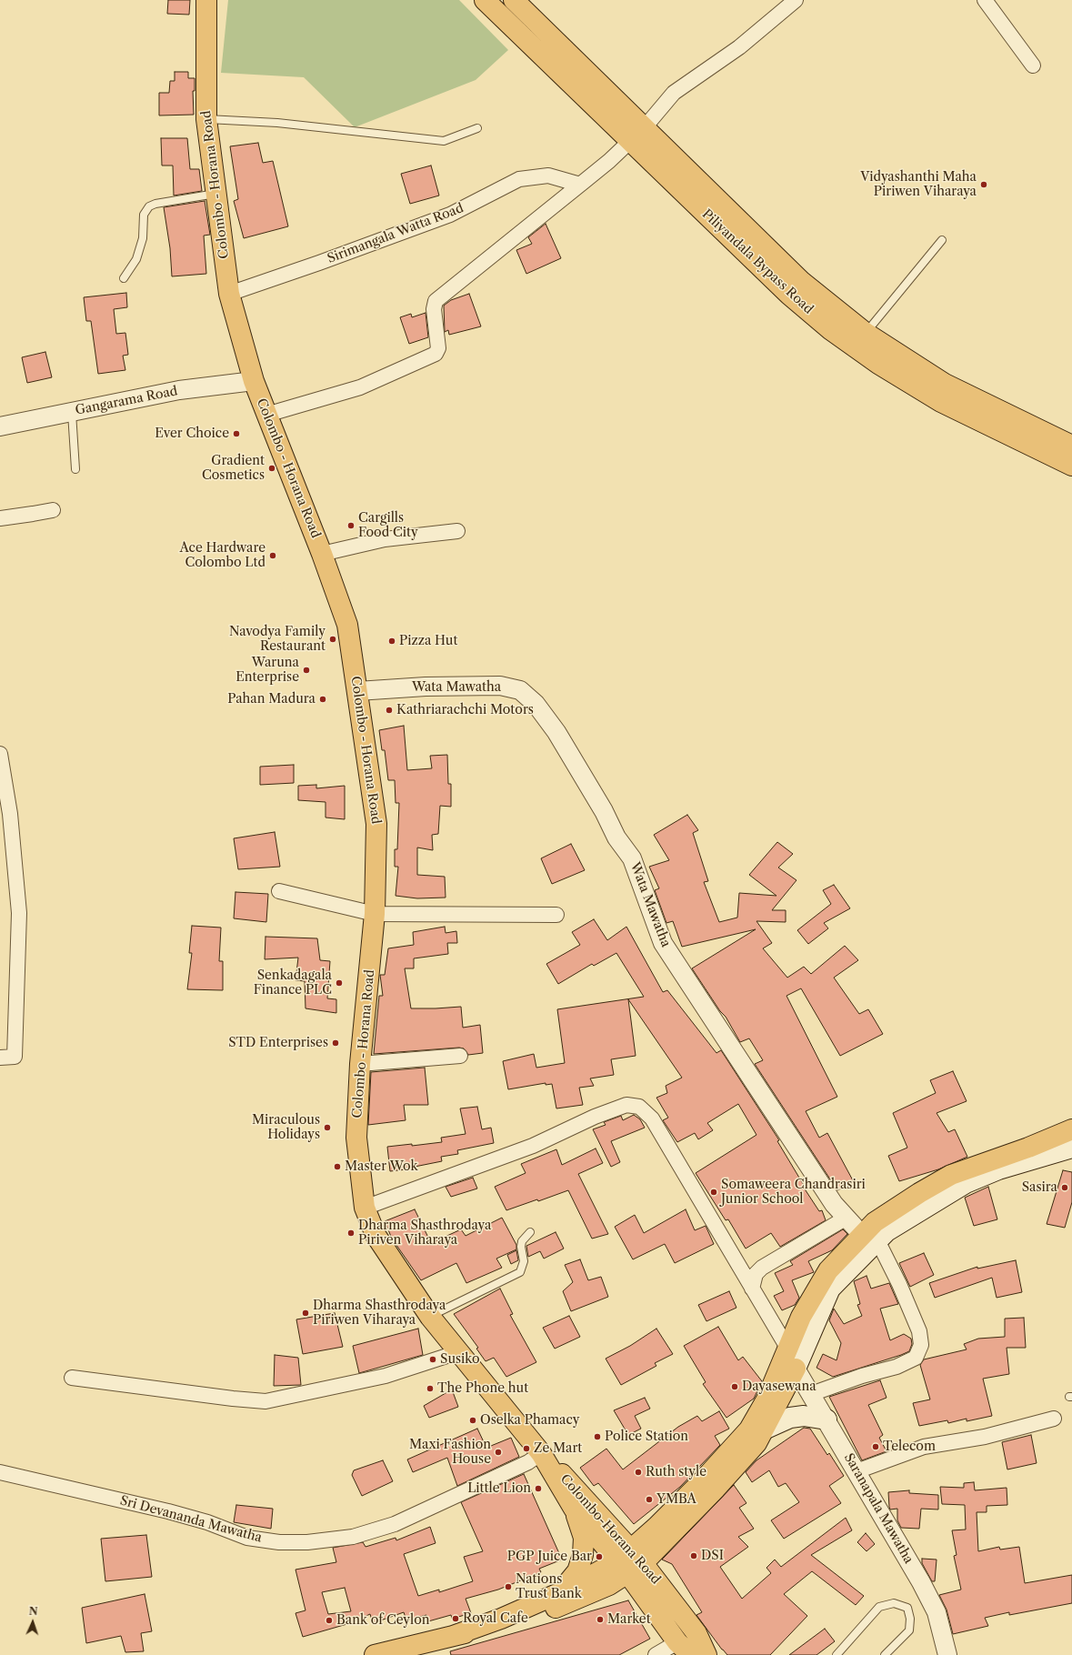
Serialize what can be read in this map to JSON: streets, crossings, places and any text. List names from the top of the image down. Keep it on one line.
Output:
{"streets":{"main road":["Colombo - Horana Road","Piliyandala Bypass Road","Colombo-Horana Road"],"street":["Sirimangala Watta Road","Gangarama Road","Wata Mawatha","Saranapala Mawatha","Sri Devananda Mawatha"]},"crossings":[["Colombo - Horana Road","Sirimangala Watta Road"],["Colombo - Horana Road","Gangarama Road"],["Colombo - Horana Road","Wata Mawatha"],["Colombo - Horana Road","Sri Devananda Mawatha"],["Colombo - Horana Road","Colombo-Horana Road"],["Sri Devananda Mawatha","Colombo-Horana Road"]],"places":["Vidyashanthi Maha Piriwen Viharaya","Ever Choice","Gradient Cosmetics","Cargills Food City","Ace Hardware Colombo Ltd","Navodya Family Restaurant","Pizza Hut","Waruna Enterprise","Pahan Madura","Kathriarachchi Motors","Senkadagala Finance PLC","STD Enterprises","Miraculous Holidays","Master Wok","Sasira","Somaweera Chandrasiri Junior School","Dharma Shasthrodaya Piriven Viharaya","Dharma Shasthrodaya Piriwen Viharaya","Susiko","Dayasewana","The Phone hut","Oselka Phamacy","Police Station","Telecom","Ze Mart","Maxi Fashion House","Ruth style","Little Lion","YMBA","DSI","PGP Juice Bar","Nations Trust Bank","Royal Cafe","Market","Bank of Ceylon"],"north":"top"}
